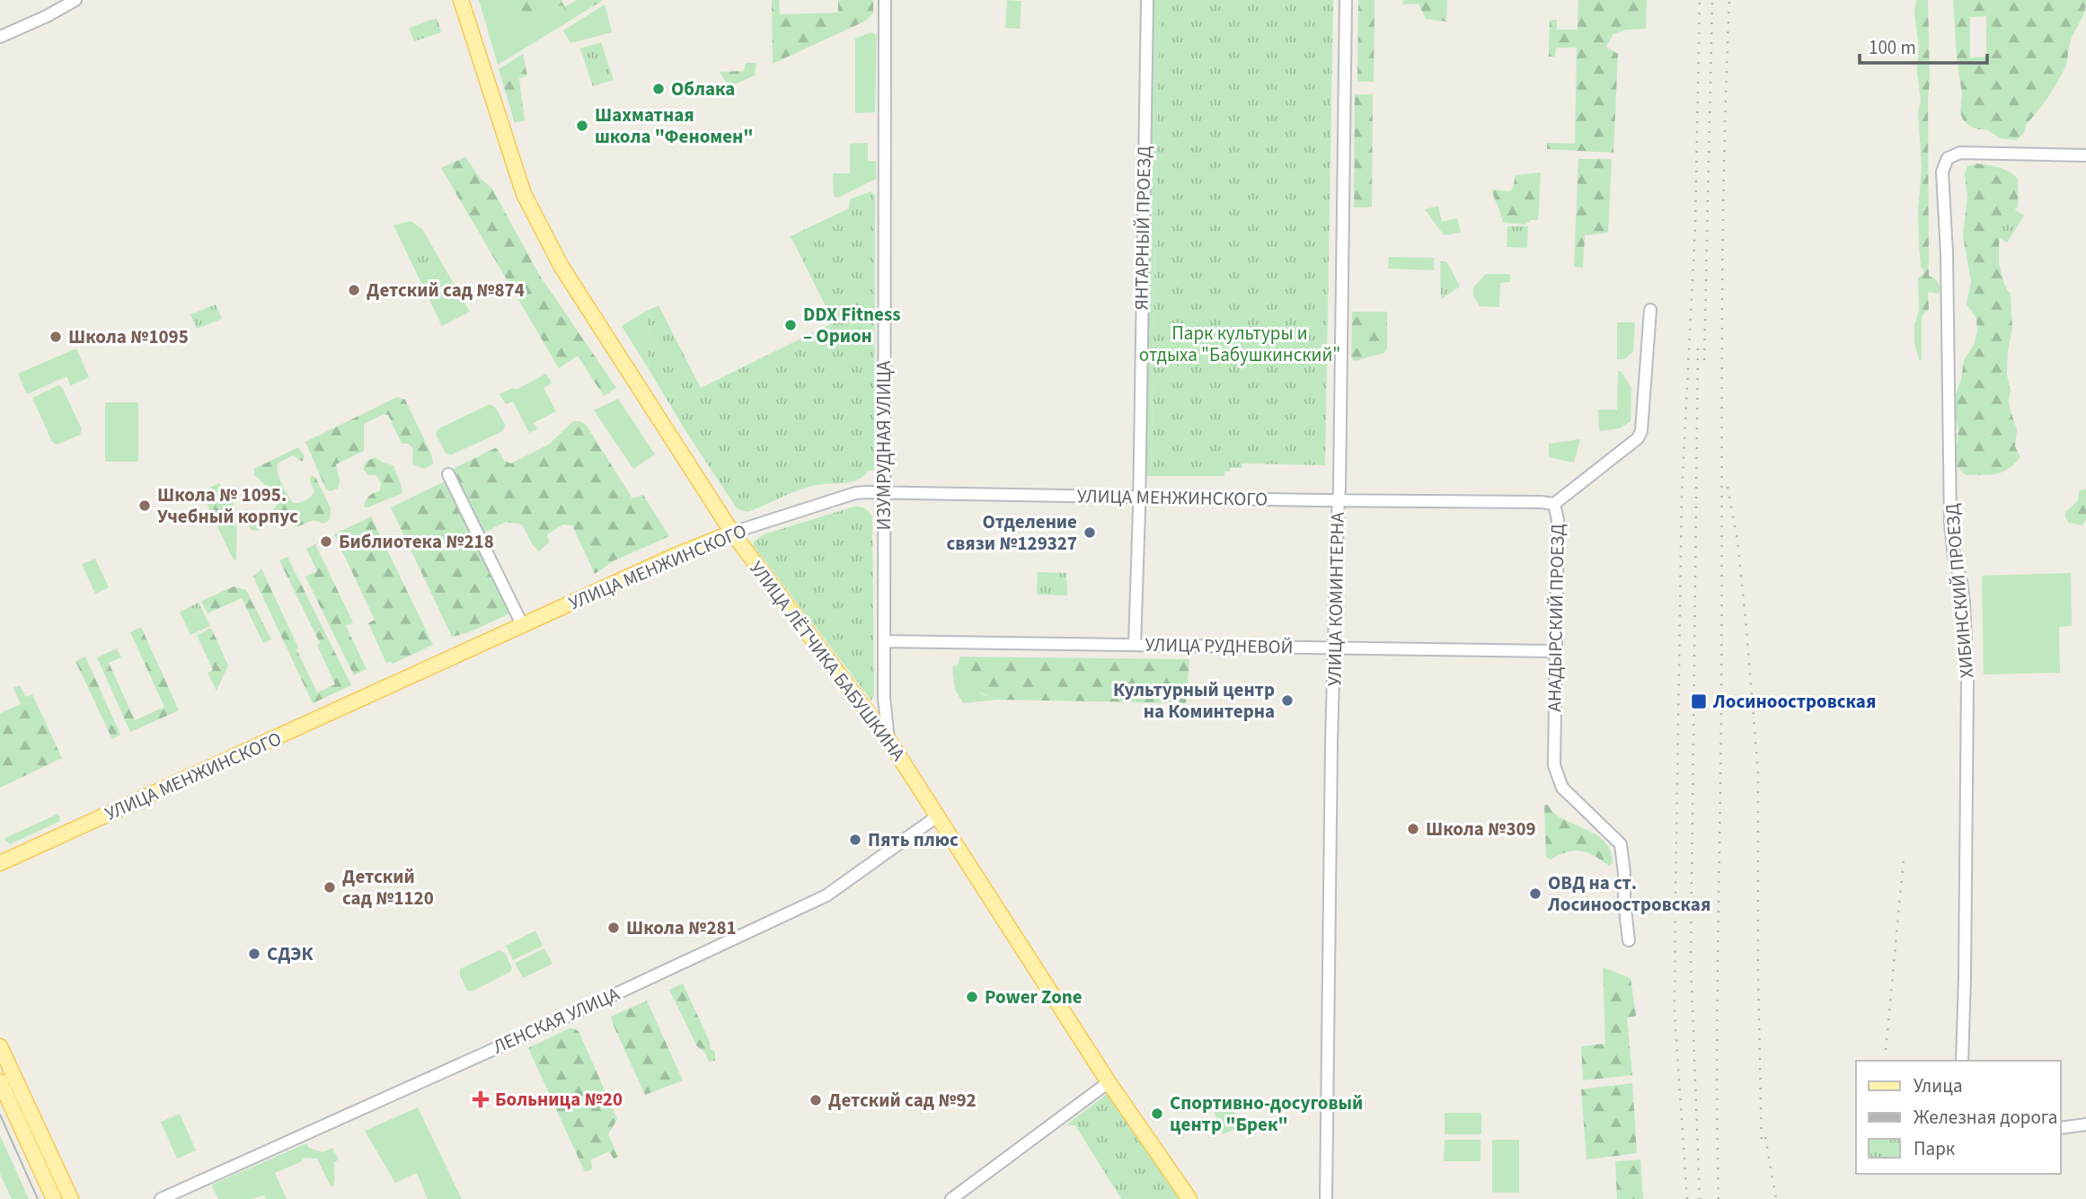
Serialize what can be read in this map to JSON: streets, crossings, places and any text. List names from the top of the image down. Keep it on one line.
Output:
{"streets":{"main road":["УЛИЦА МЕНЖИНСКОГО","УЛИЦА ЛЁТЧИКА БАБУШКИНА"],"street":["ЯНТАРНЫЙ ПРОЕЗД","ИЗУМРУДНАЯ УЛИЦА","ХИБИНСКИЙ ПРОЕЗД","УЛИЦА КОМИНТЕРНА","АНАДЫРСКИЙ ПРОЕЗД","УЛИЦА РУДНЕВОЙ","ЛЕНСКАЯ УЛИЦА"]},"crossings":[["ЯНТАРНЫЙ ПРОЕЗД","УЛИЦА МЕНЖИНСКОГО"],["ЯНТАРНЫЙ ПРОЕЗД","УЛИЦА РУДНЕВОЙ"],["ИЗУМРУДНАЯ УЛИЦА","УЛИЦА МЕНЖИНСКОГО"],["ИЗУМРУДНАЯ УЛИЦА","УЛИЦА РУДНЕВОЙ"],["ИЗУМРУДНАЯ УЛИЦА","УЛИЦА ЛЁТЧИКА БАБУШКИНА"],["УЛИЦА МЕНЖИНСКОГО","УЛИЦА КОМИНТЕРНА"],["УЛИЦА МЕНЖИНСКОГО","АНАДЫРСКИЙ ПРОЕЗД"],["УЛИЦА МЕНЖИНСКОГО","УЛИЦА ЛЁТЧИКА БАБУШКИНА"],["УЛИЦА КОМИНТЕРНА","УЛИЦА РУДНЕВОЙ"],["АНАДЫРСКИЙ ПРОЕЗД","УЛИЦА РУДНЕВОЙ"],["УЛИЦА ЛЁТЧИКА БАБУШКИНА","ЛЕНСКАЯ УЛИЦА"]],"parks":["Парк культуры и отдыха \"Бабушкинский\""],"places":{"other":["Облака","Шахматная школа \"Феномен\"","Детский сад №874","DDX Fitness – Орион","Школа №1095","Школа № 1095. Учебный корпус","Отделение связи №129327","Библиотека №218","Культурный центр на Коминтерна","Школа №309","Пять плюс","Детский сад №1120","ОВД на ст. Лосиноостровская","Школа №281","СДЭК","Power Zone","Детский сад №92","Спортивно-досуговый центр \"Брек\""],"transit":["Лосиноостровская"],"health":["Больница №20"]},"legend":["Улица","Железная дорога","Парк"],"scale_bar":"100 m"}
